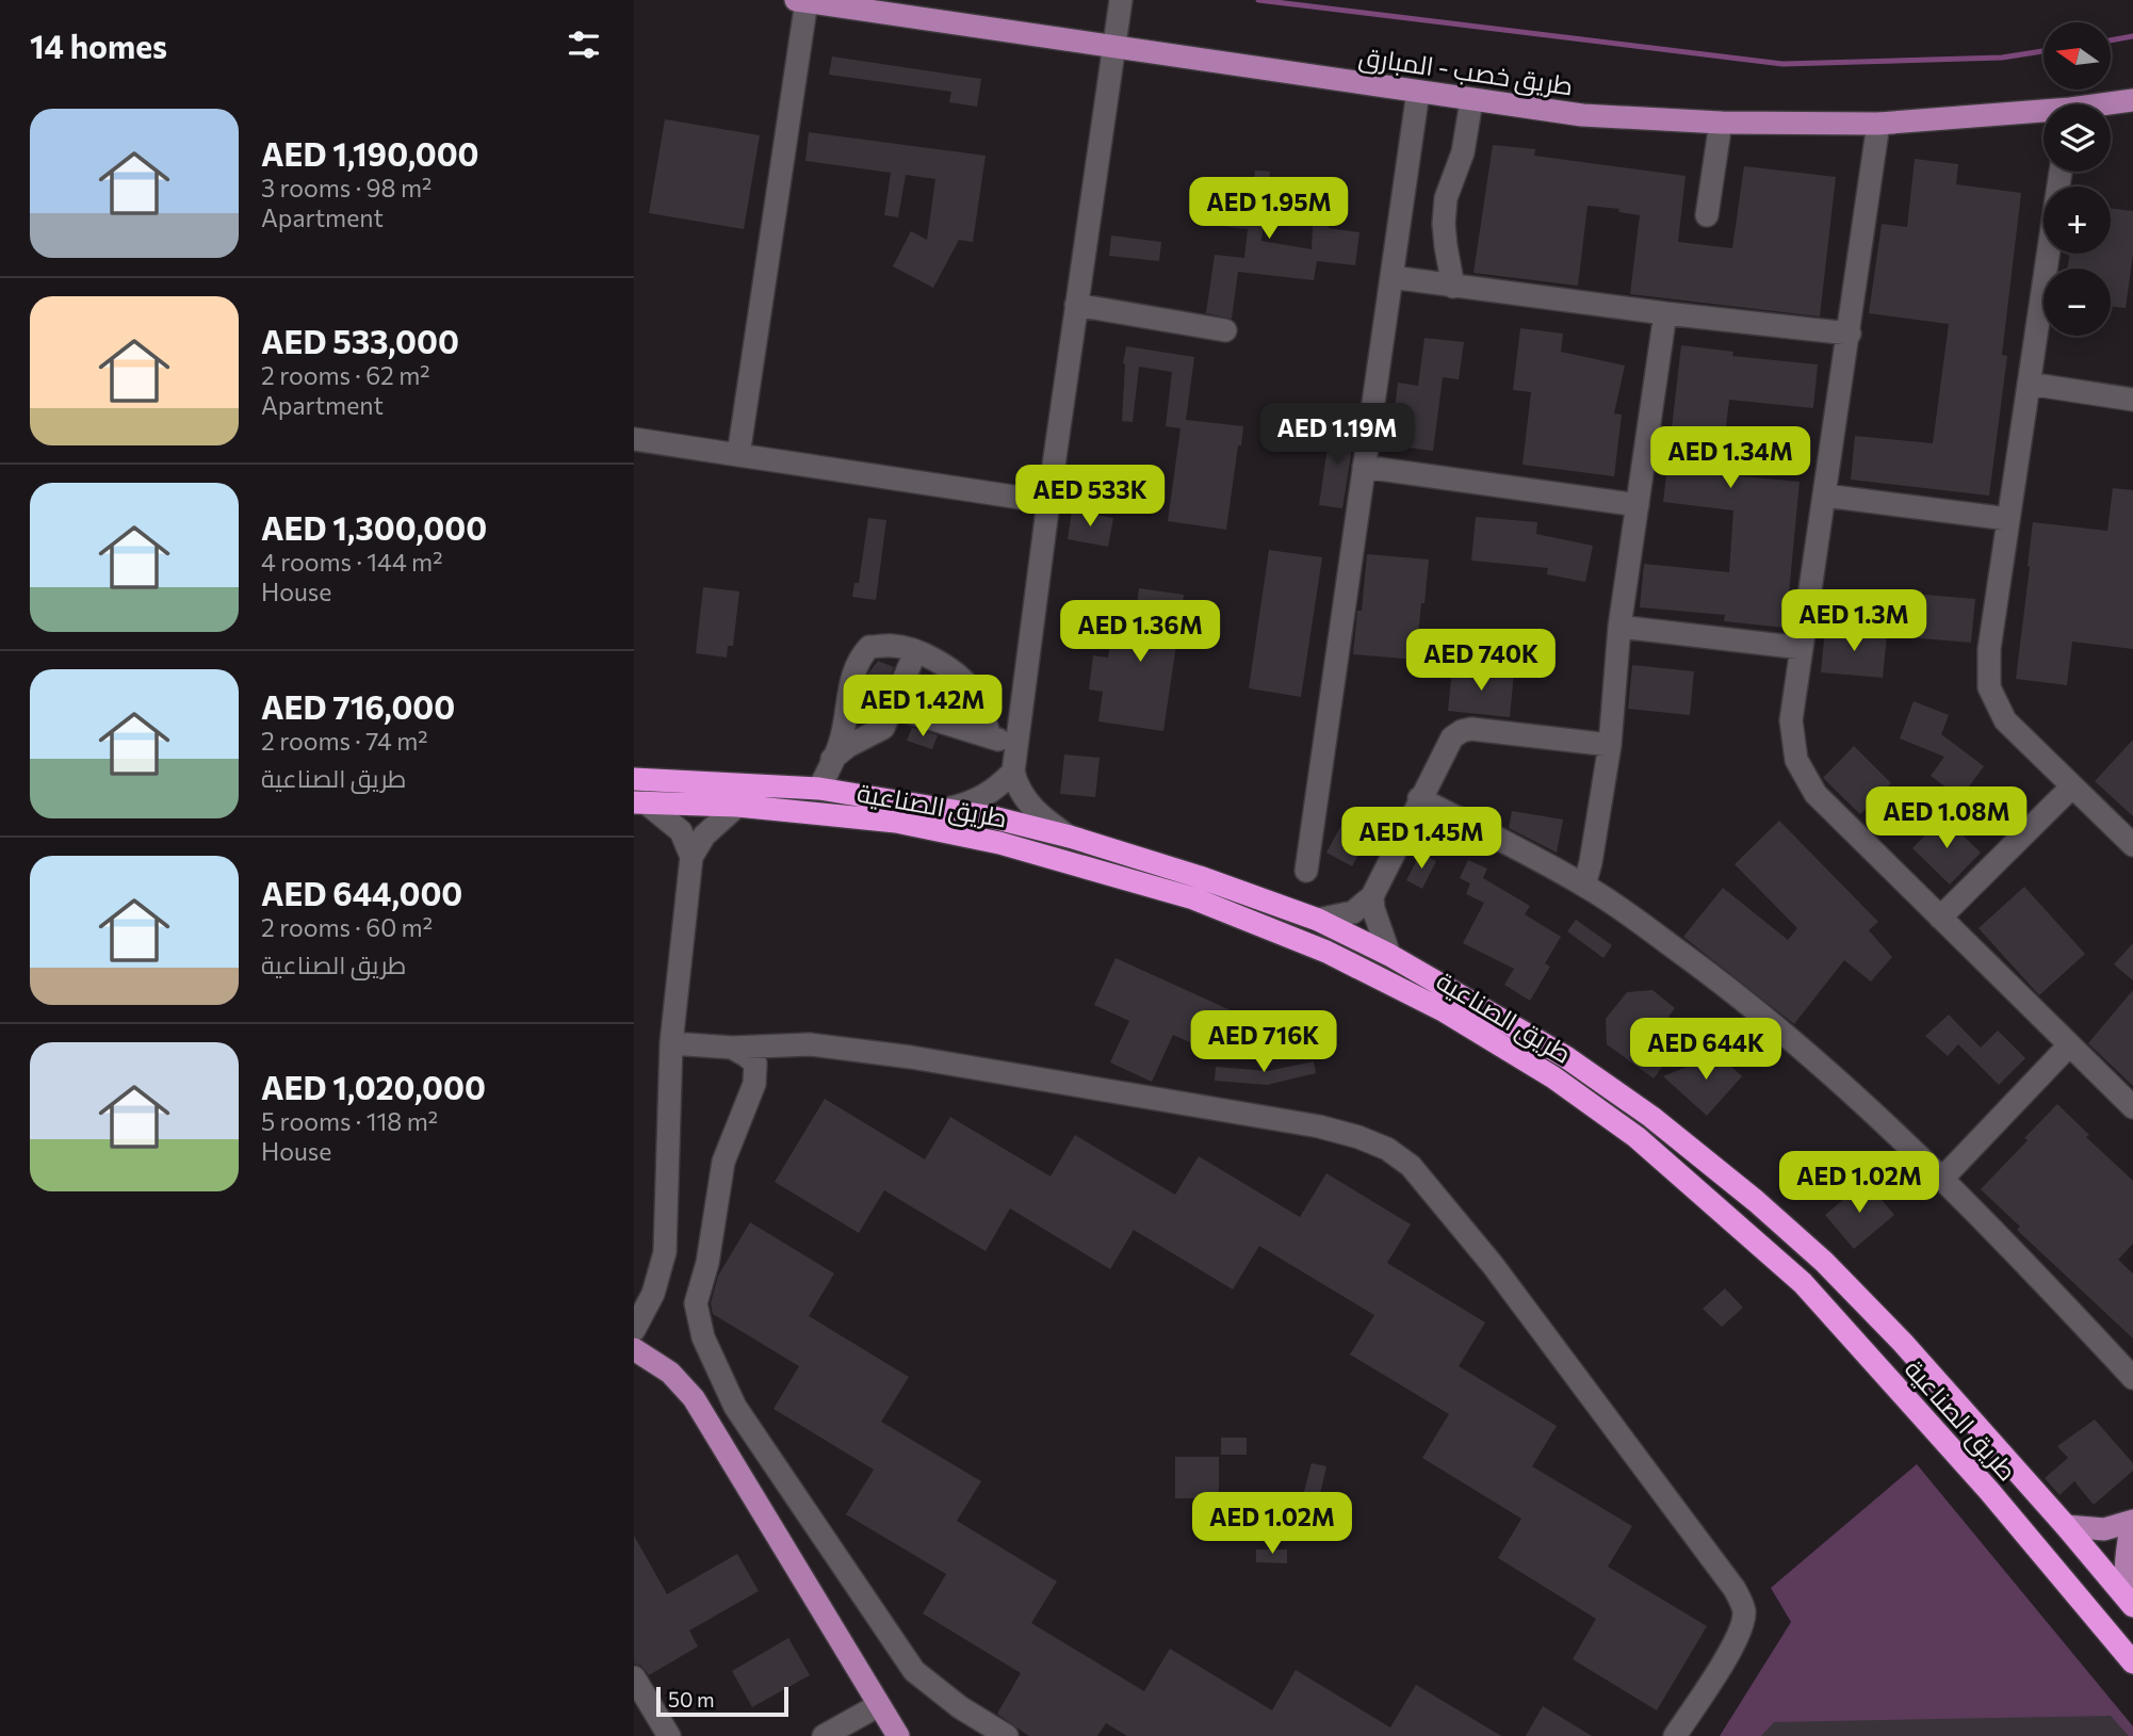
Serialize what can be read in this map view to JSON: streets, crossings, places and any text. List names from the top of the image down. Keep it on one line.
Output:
{"streets":{"highway":["طريق الصناعية"],"main road":["طريق خصب - المبارق"]},"scale_bar":"50 m","north":"left","page":{"heading":"14 homes","map_buttons":["+","−"],"list":[{"name":"AED 1,190,000","note":"3 rooms · 98 m² · Apartment"},{"name":"AED 533,000","note":"2 rooms · 62 m² · Apartment"},{"name":"AED 1,300,000","note":"4 rooms · 144 m² · House"},{"name":"AED 716,000","note":"2 rooms · 74 m² · طريق الصناعية"},{"name":"AED 644,000","note":"2 rooms · 60 m² · طريق الصناعية"},{"name":"AED 1,020,000","note":"5 rooms · 118 m² · House"}],"price":["AED 1.95M","AED 1.19M","AED 1.34M","AED 533K","AED 1.3M","AED 1.36M","AED 740K","AED 1.42M","AED 1.08M","AED 1.45M","AED 716K","AED 644K","AED 1.02M","AED 1.02M"],"scale":"50 m"}}
